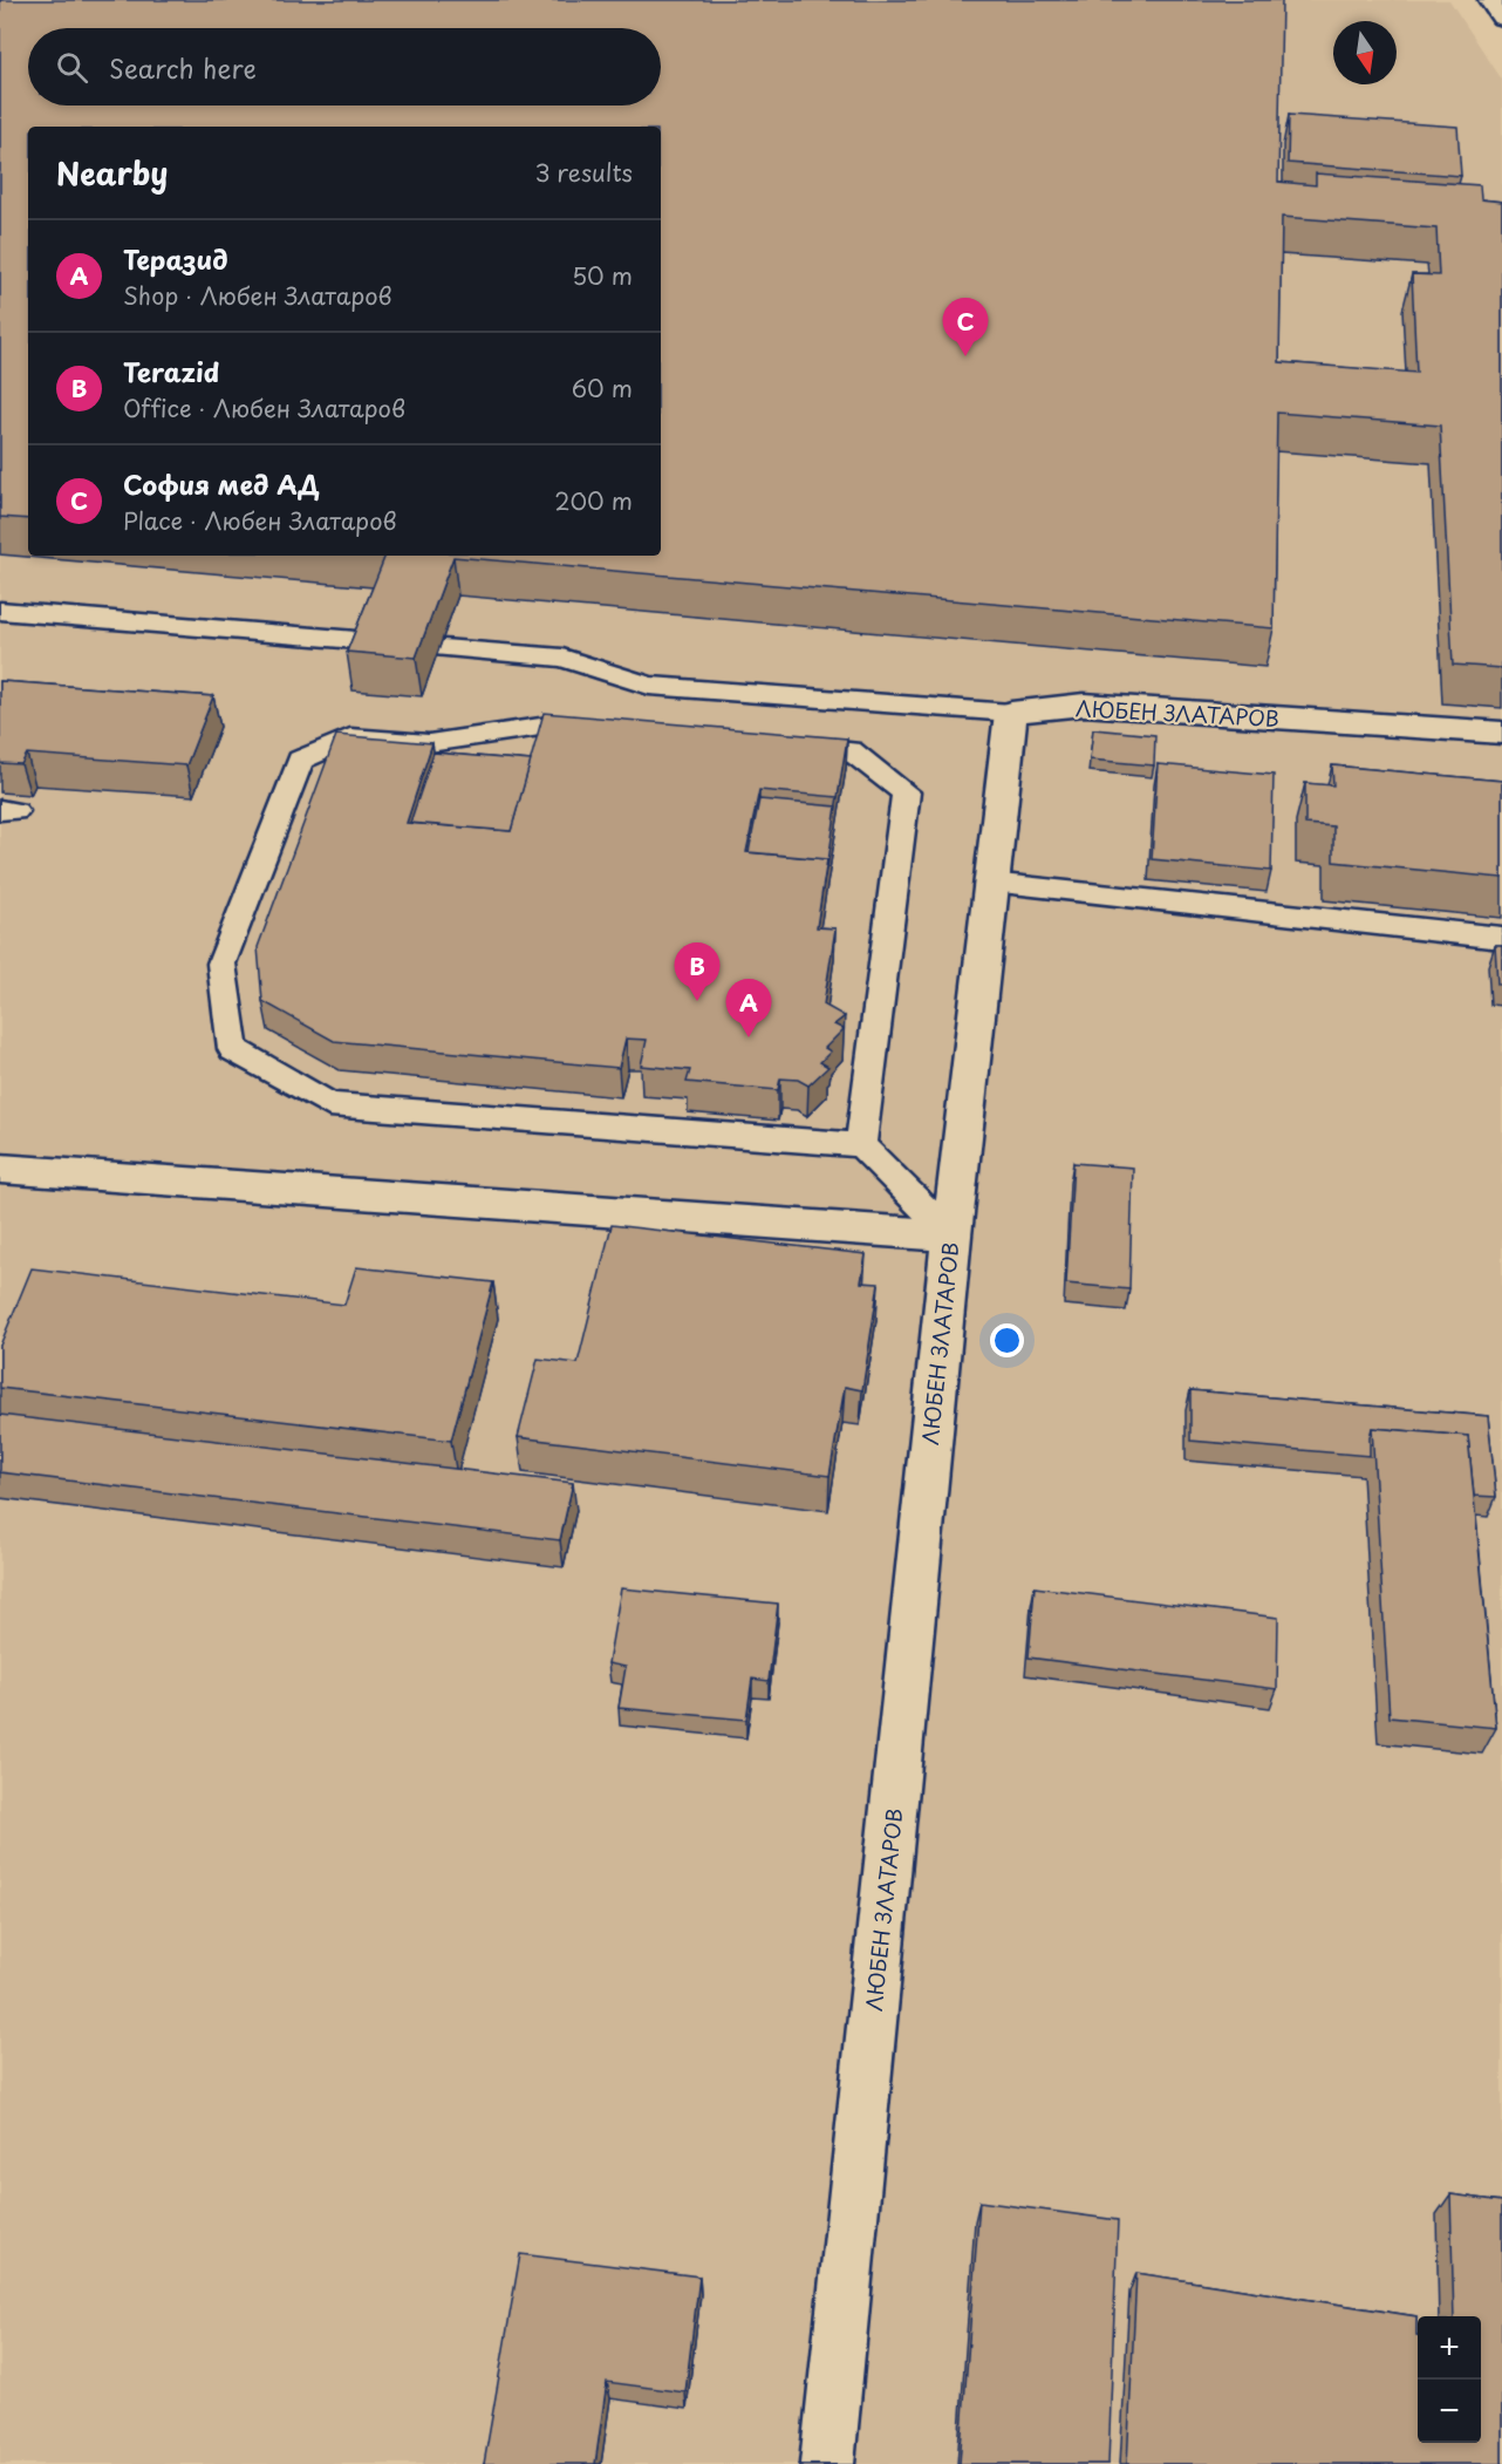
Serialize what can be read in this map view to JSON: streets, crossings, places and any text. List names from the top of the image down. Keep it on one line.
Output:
{"streets":{"street":["ЛЮБЕН ЗЛАТАРОВ"]},"north":"bottom","page":{"search":"Search here","heading":["Nearby","3 results"],"list":[{"mark":"A","name":"Теразид","note":"Shop · Любен Златаров","value":"50 m"},{"mark":"B","name":"Terazid","note":"Office · Любен Златаров","value":"60 m"},{"mark":"C","name":"София мед АД","note":"Place · Любен Златаров","value":"200 m"}],"pins":["C","B","A"],"map_buttons":["+","−"]}}
